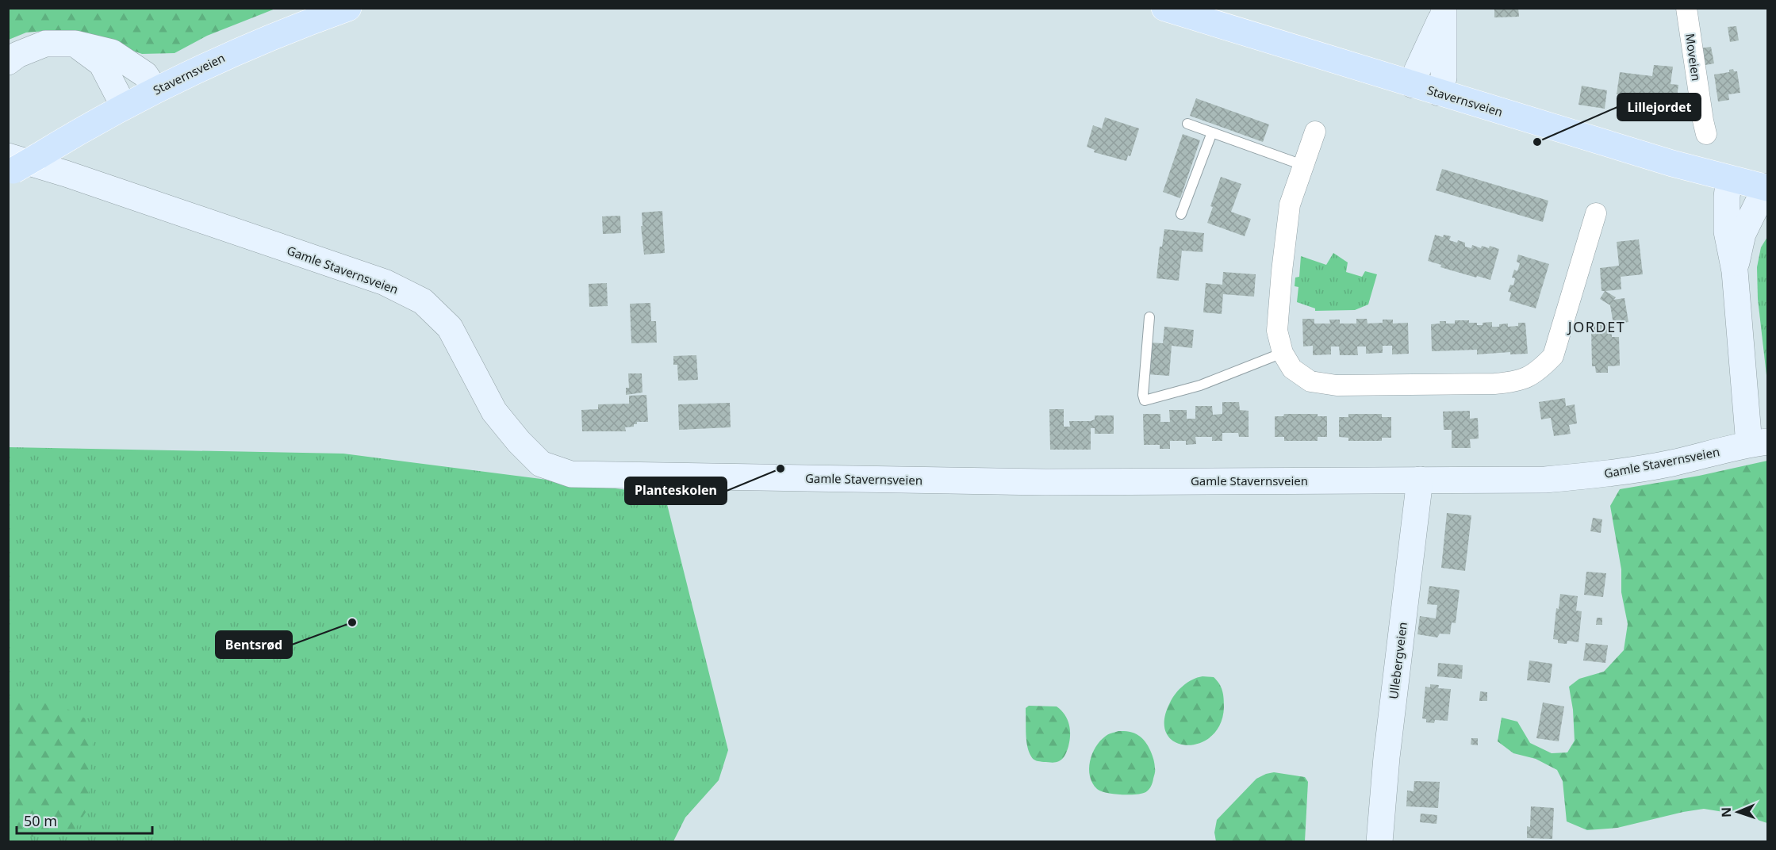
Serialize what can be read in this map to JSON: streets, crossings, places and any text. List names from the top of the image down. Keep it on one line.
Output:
{"streets":{"main road":["Stavernsveien"],"street":["Moveien","Gamle Stavernsveien","Ullebergveien"]},"crossings":[["Stavernsveien","Gamle Stavernsveien"],["Gamle Stavernsveien","Ullebergveien"]],"districts":["JORDET"],"places":["Lillejordet","Planteskolen","Bentsrød"],"scale_bar":"50 m","north":"left"}
